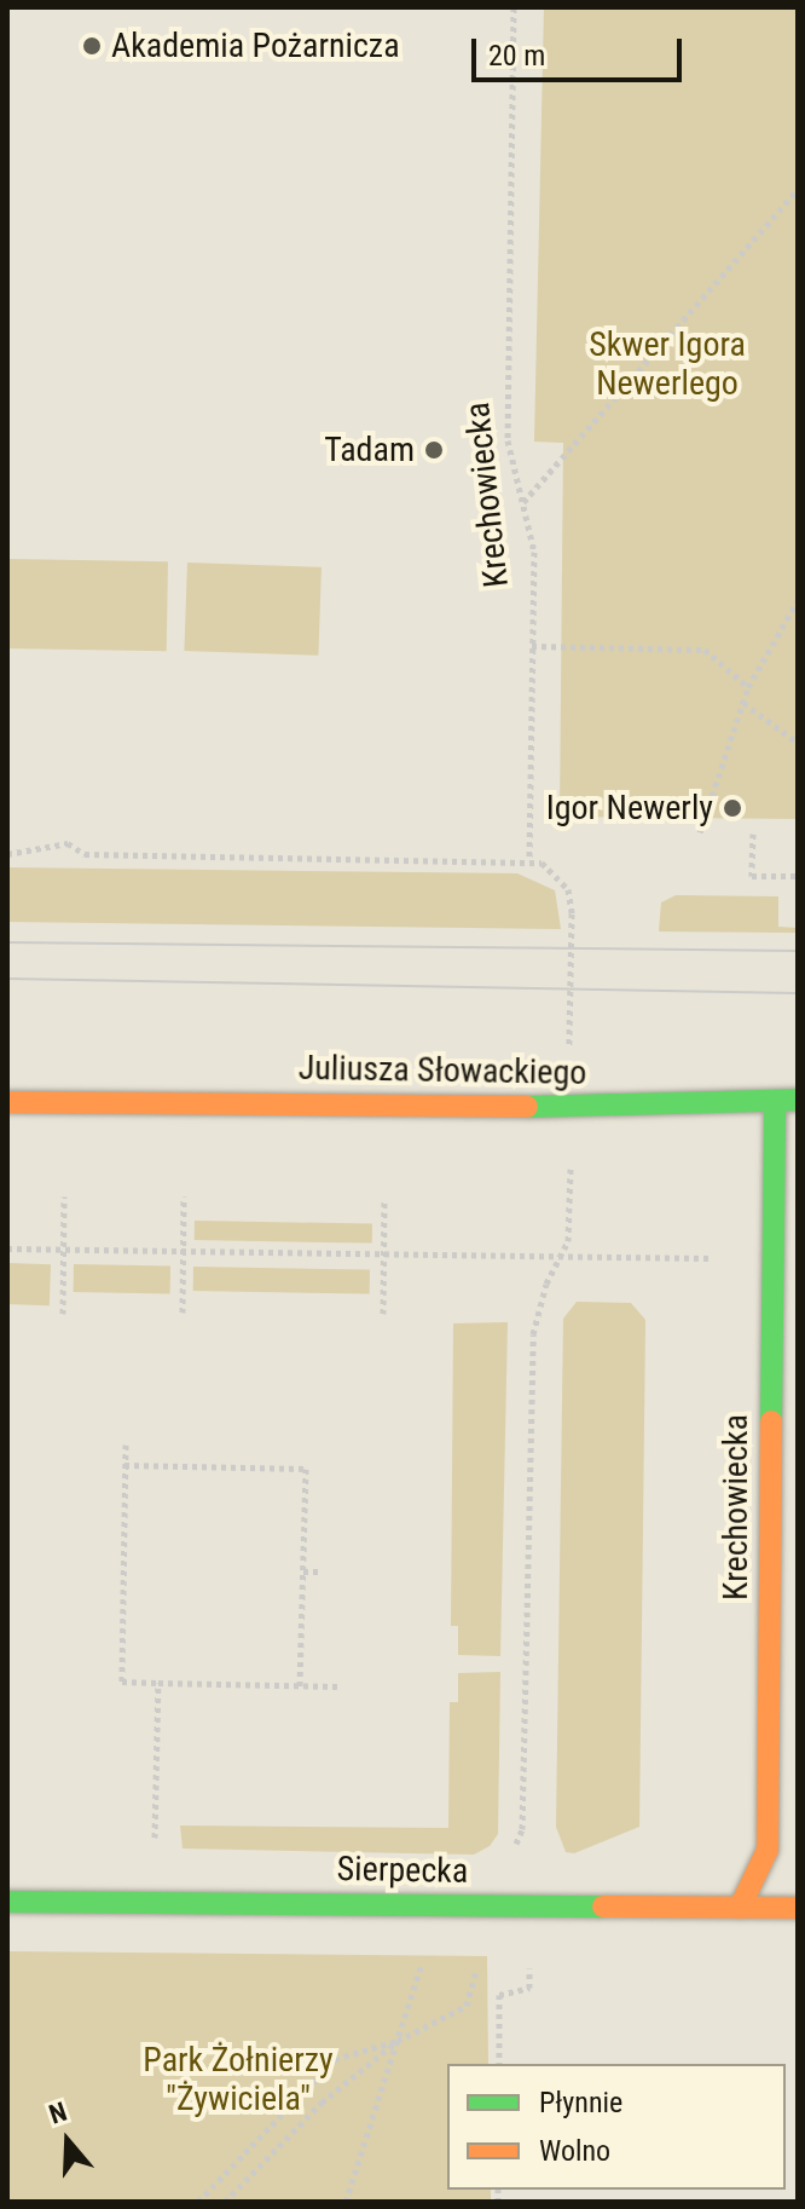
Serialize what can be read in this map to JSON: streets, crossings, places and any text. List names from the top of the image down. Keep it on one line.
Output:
{"streets":{"street":["Krechowiecka","Juliusza Słowackiego","Sierpecka"]},"crossings":[["Krechowiecka","Juliusza Słowackiego"],["Krechowiecka","Sierpecka"]],"parks":["Skwer Igora Newerlego","Park Żołnierzy \"Żywiciela\""],"places":["Akademia Pożarnicza","Tadam","Igor Newerly"],"legend":["Płynnie","Wolno"],"scale_bar":"20 m","north":"top"}
